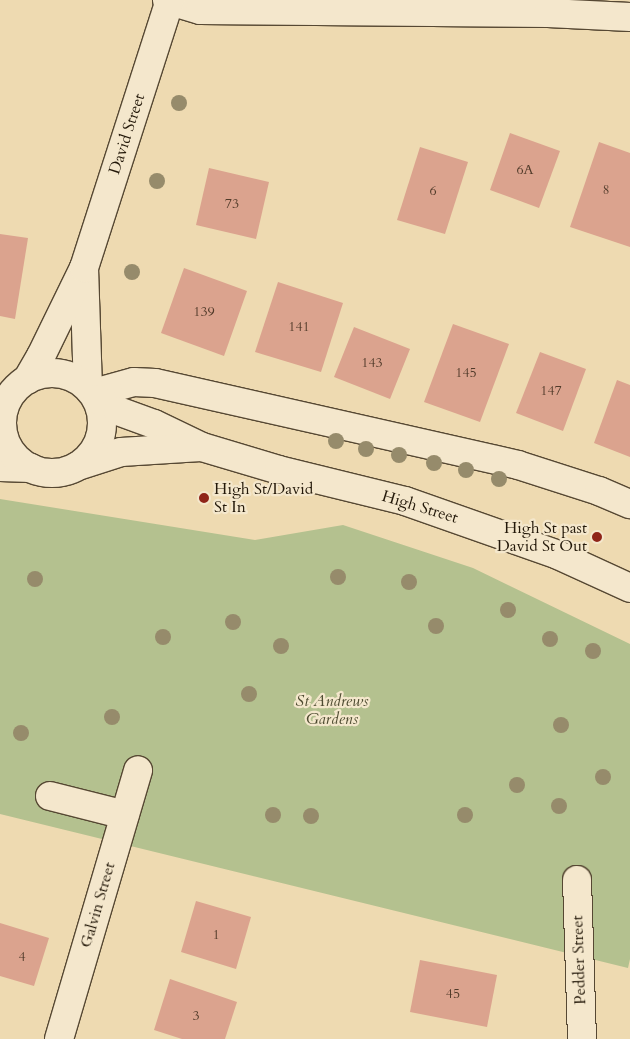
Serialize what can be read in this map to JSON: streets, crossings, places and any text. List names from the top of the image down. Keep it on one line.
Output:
{"streets":{"street":["David Street","High Street","Galvin Street","Pedder Street"]},"crossings":[["David Street","High Street"]],"parks":["St Andrews Gardens"],"places":["High St/David St In","High St past David St Out"],"house_numbers":["6A","8","6","73","139","141","143","145","147","1","4","45","3"]}
